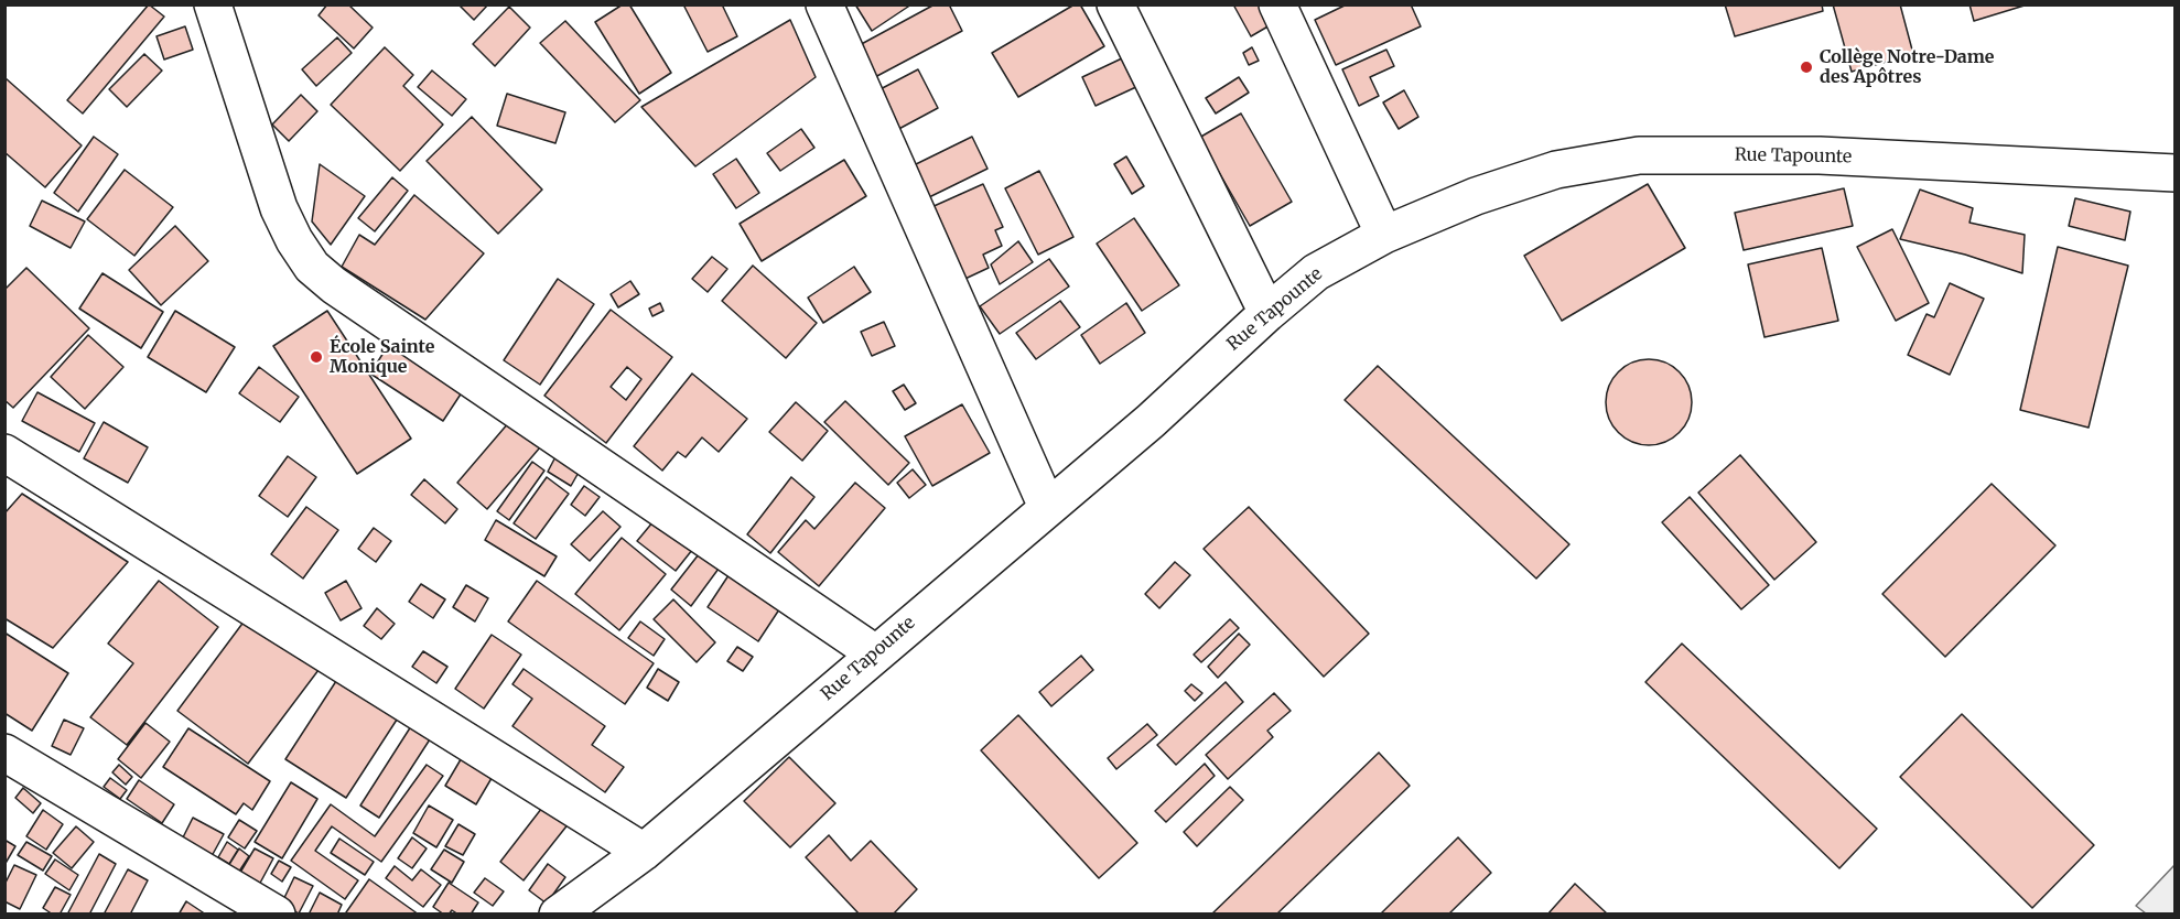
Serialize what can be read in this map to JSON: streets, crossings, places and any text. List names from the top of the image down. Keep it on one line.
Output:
{"streets":{"street":["Rue Tapounte"]},"places":["Collège Notre-Dame des Apôtres","École Sainte Monique"]}
